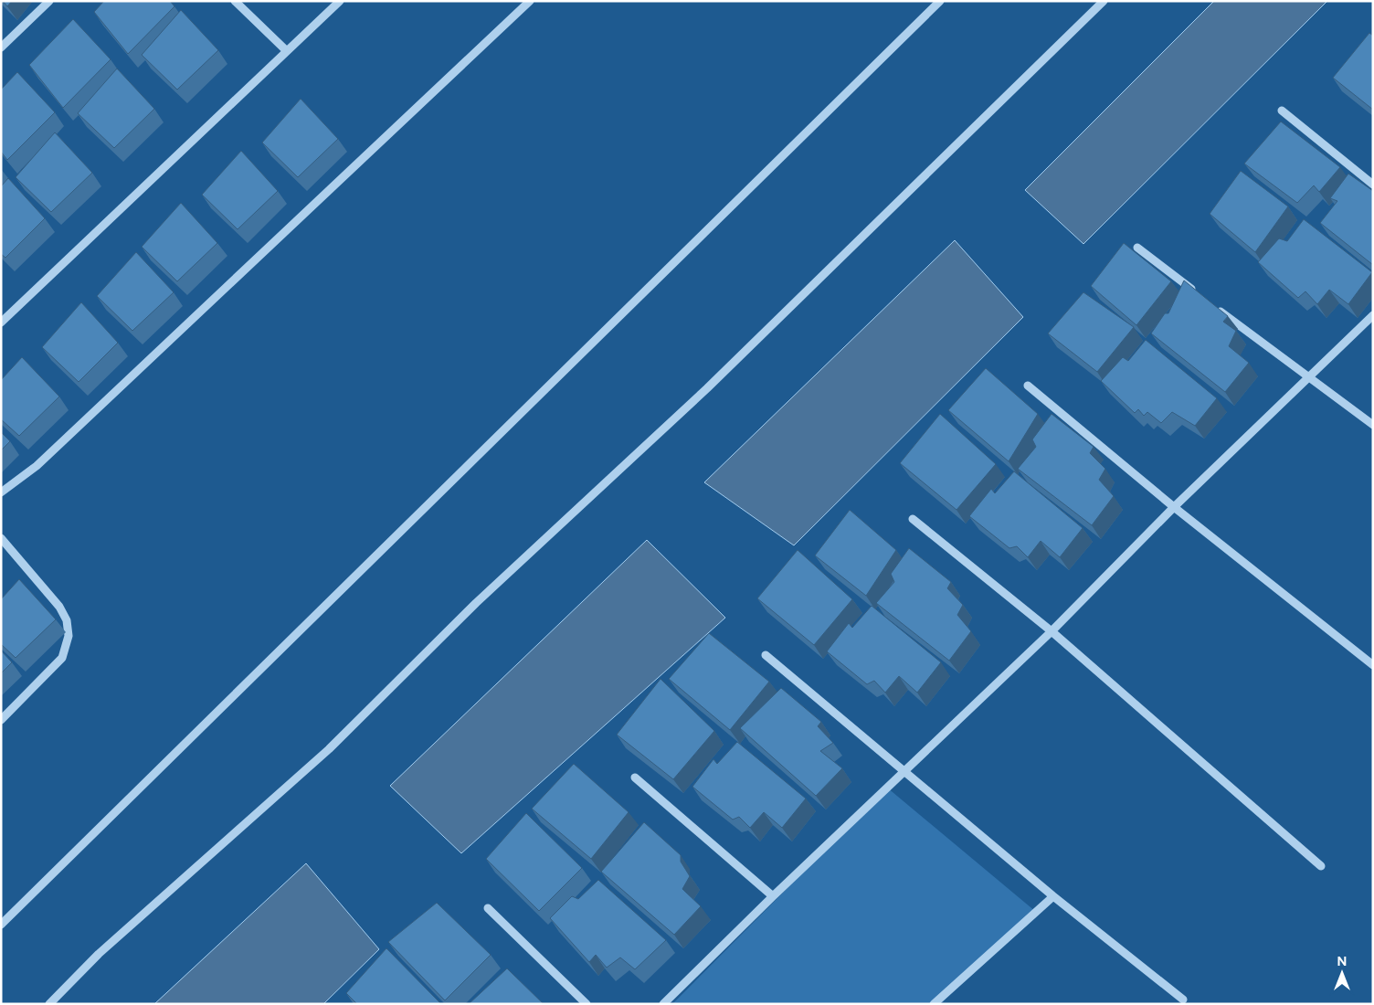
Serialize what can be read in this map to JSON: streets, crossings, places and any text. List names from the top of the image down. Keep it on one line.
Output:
{"north":"top"}
